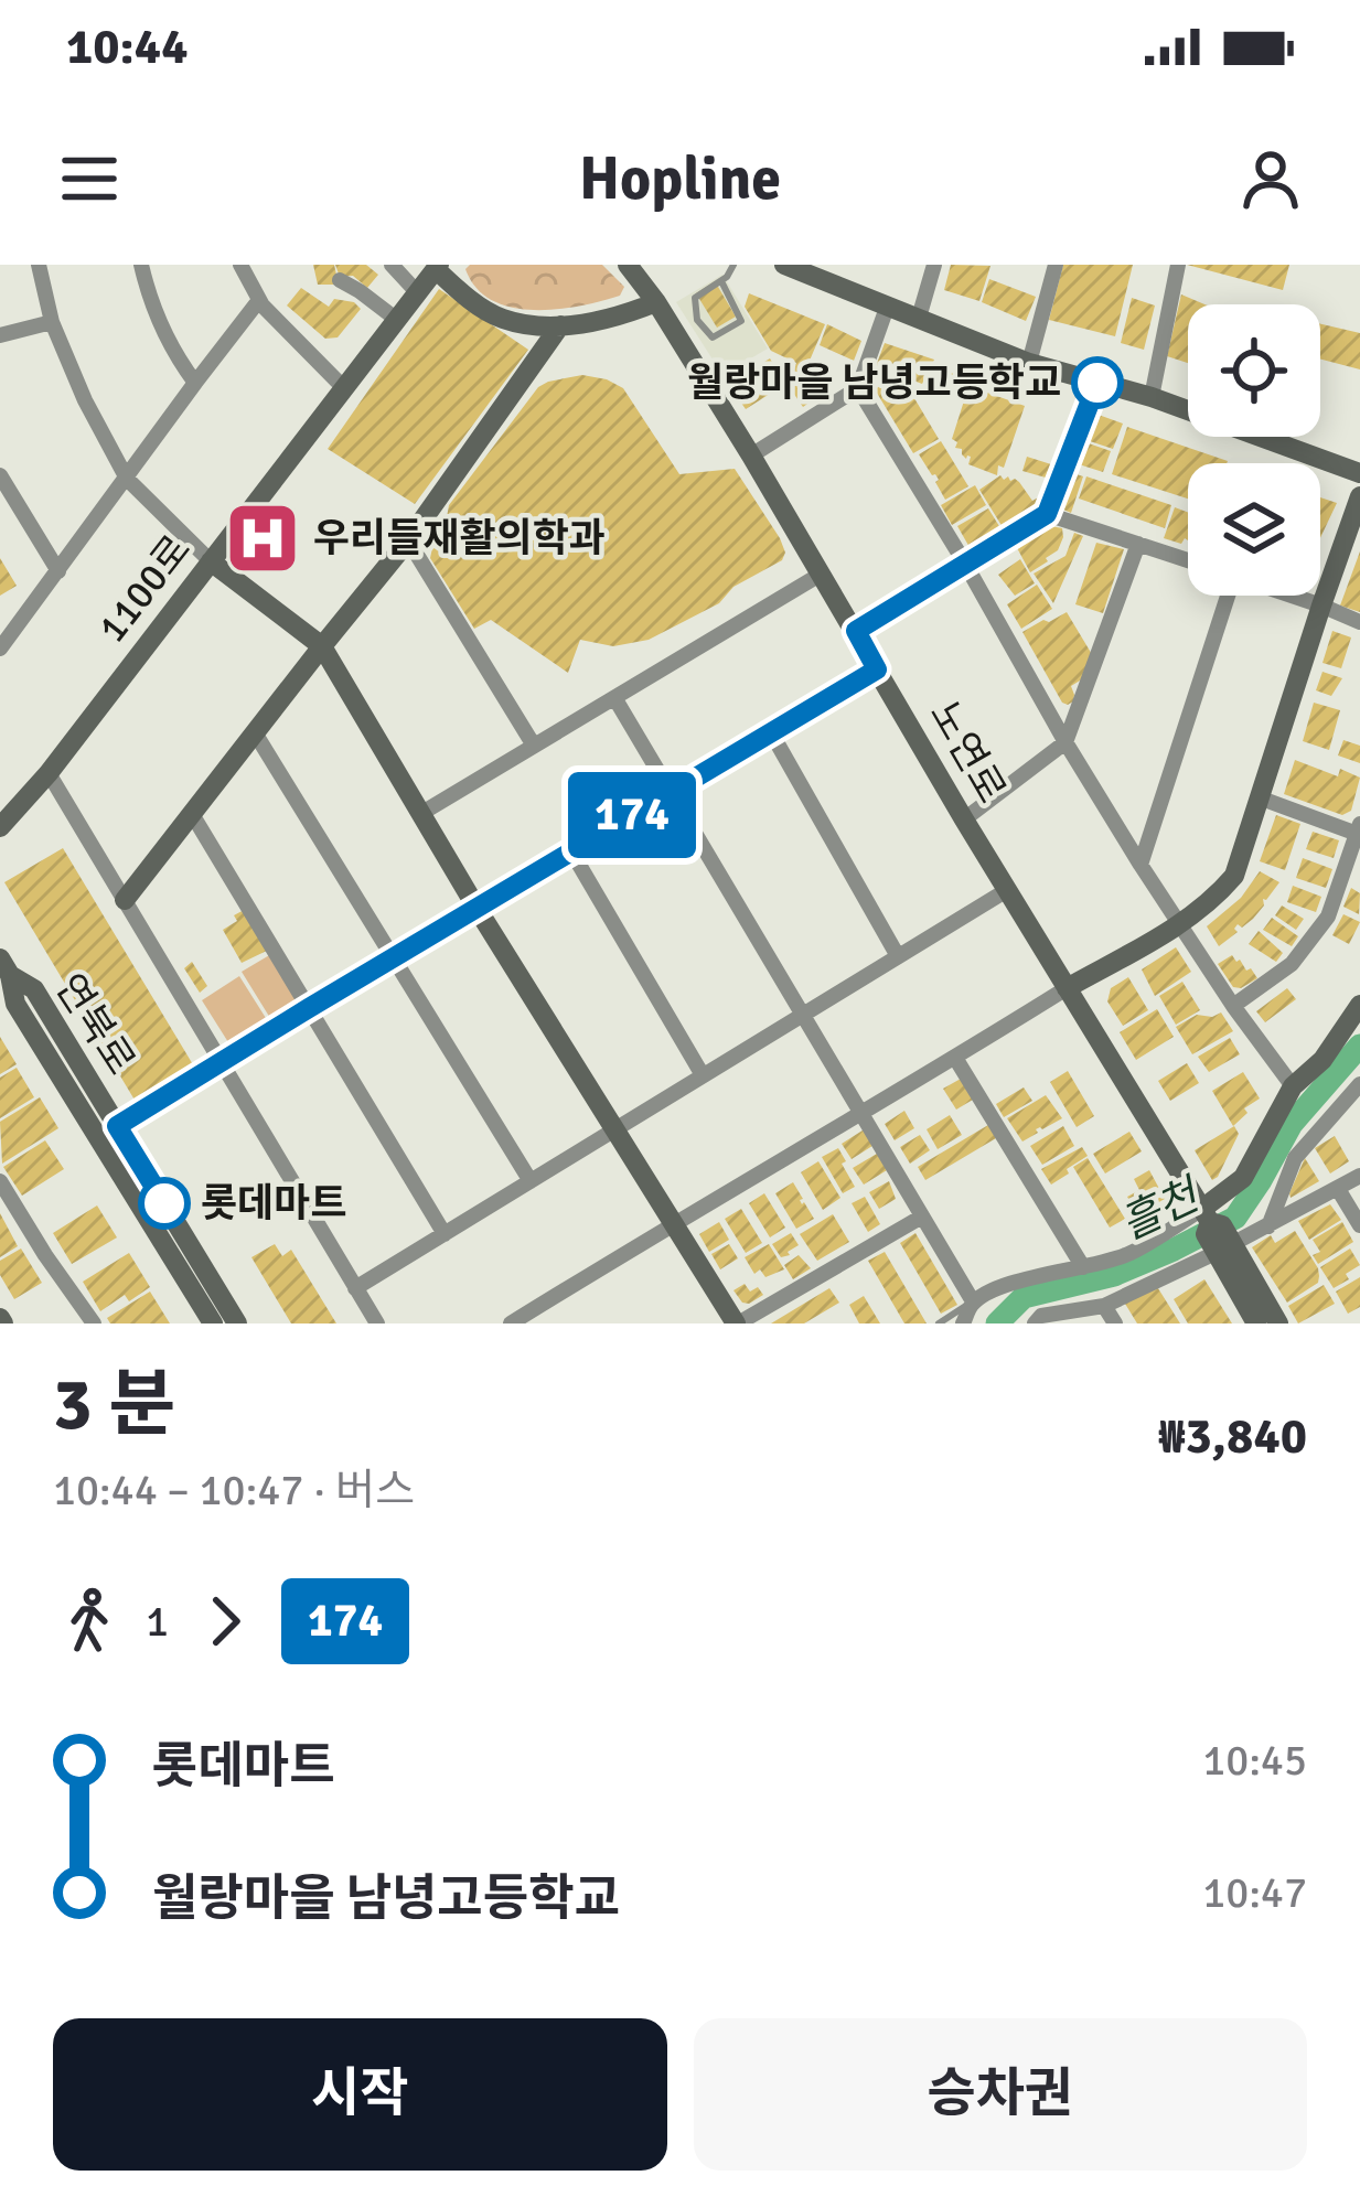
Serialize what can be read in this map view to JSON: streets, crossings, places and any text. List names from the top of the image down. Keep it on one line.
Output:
{"streets":{"main road":["1100로","노연로","연북로"]},"water":["흘천"],"places":{"other":["월랑마을 남녕고등학교","롯데마트"],"hospital":["우리들재활의학과"]},"lines":["bus line 174"],"page":{"status":"10:44","header":"Hopline","on_map":"174","heading":["3 분","10:44 – 10:47 · 버스","₩3,840"],"legs":["1","174"],"list":[{"name":"롯데마트","value":"10:45"},{"name":"월랑마을 남녕고등학교","value":"10:47"}],"buttons":["시작","승차권"]}}
